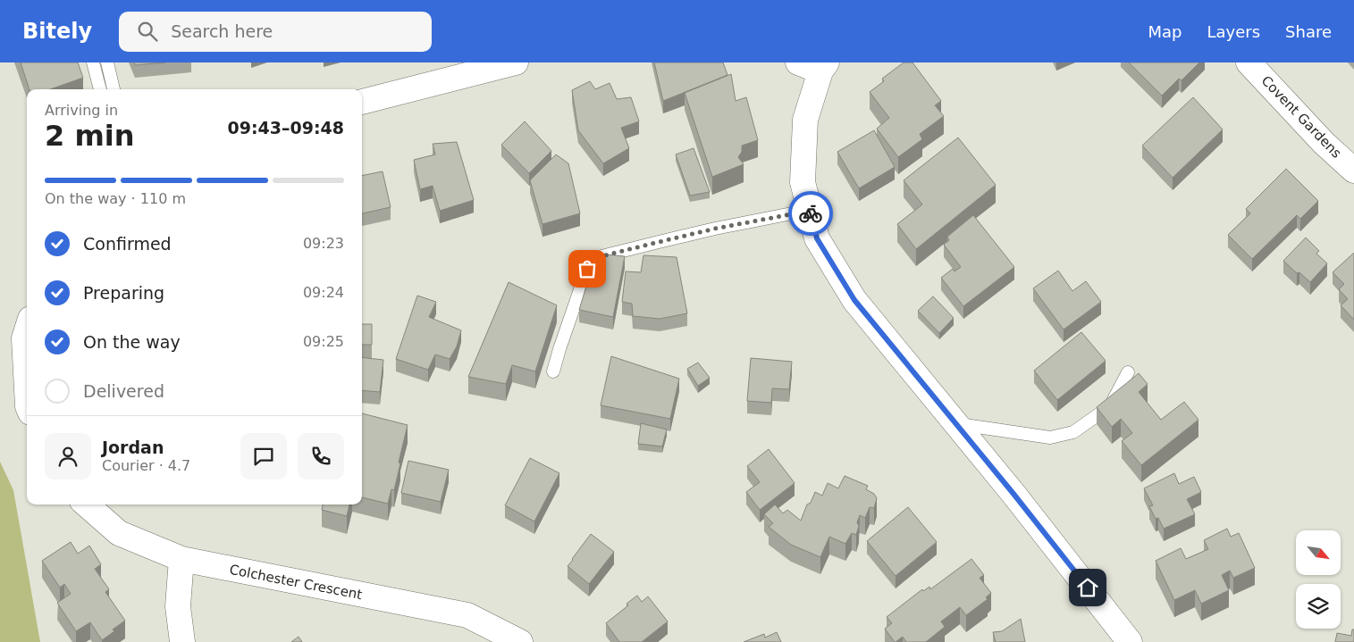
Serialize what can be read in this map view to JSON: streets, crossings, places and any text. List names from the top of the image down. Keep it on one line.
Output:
{"streets":{"street":["Covent Gardens","Colchester Crescent"]},"north":"bottom right","page":{"header":"Bitely","search":"Search here","nav":["Map","Layers","Share"],"heading":["2 min","Arriving in","09:43–09:48"],"panel":["Jordan","Courier · 4.7"],"bar":"On the way · 110 m","list":[["Confirmed","09:23"],["Preparing","09:24"],["On the way","09:25"],"Delivered"]}}
